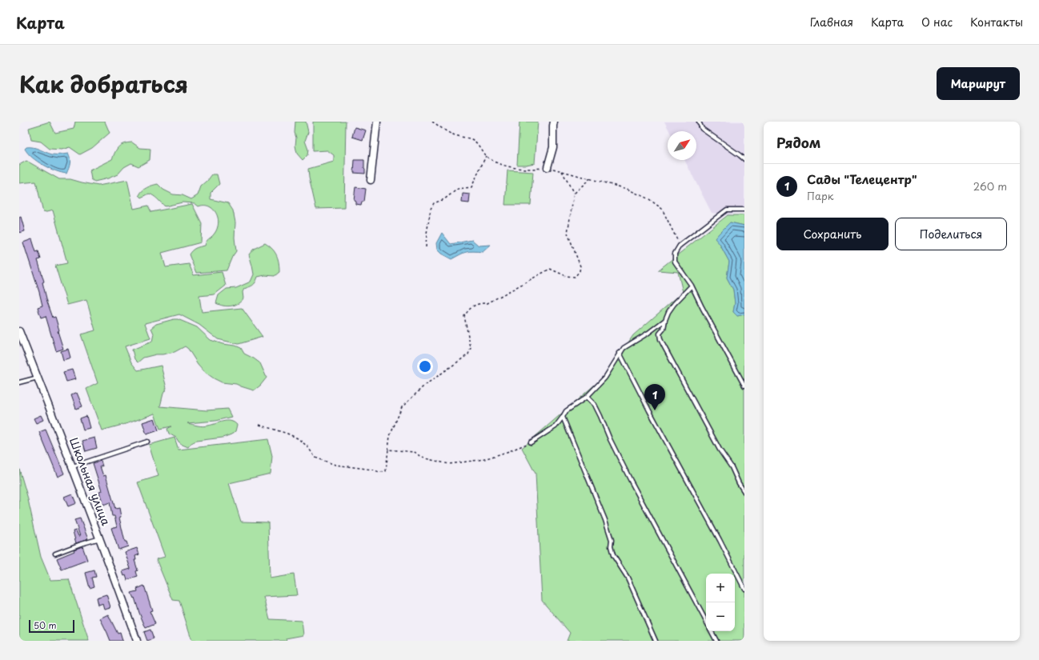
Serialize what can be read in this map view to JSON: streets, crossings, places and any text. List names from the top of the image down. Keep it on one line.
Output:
{"streets":{"street":["Школьная улица"]},"scale_bar":"50 m","north":"top right","page":{"header":"Карта","nav":["Главная","Карта","О нас","Контакты"],"title":"Как добраться","buttons":["Маршрут",["Сохранить","Поделиться"]],"heading":"Рядом","list":[{"mark":"1","name":"Сады \"Телецентр\"","note":"Парк","value":"260 m"}],"pins":"1","map_buttons":["+","−"],"scale":"50 m"}}
